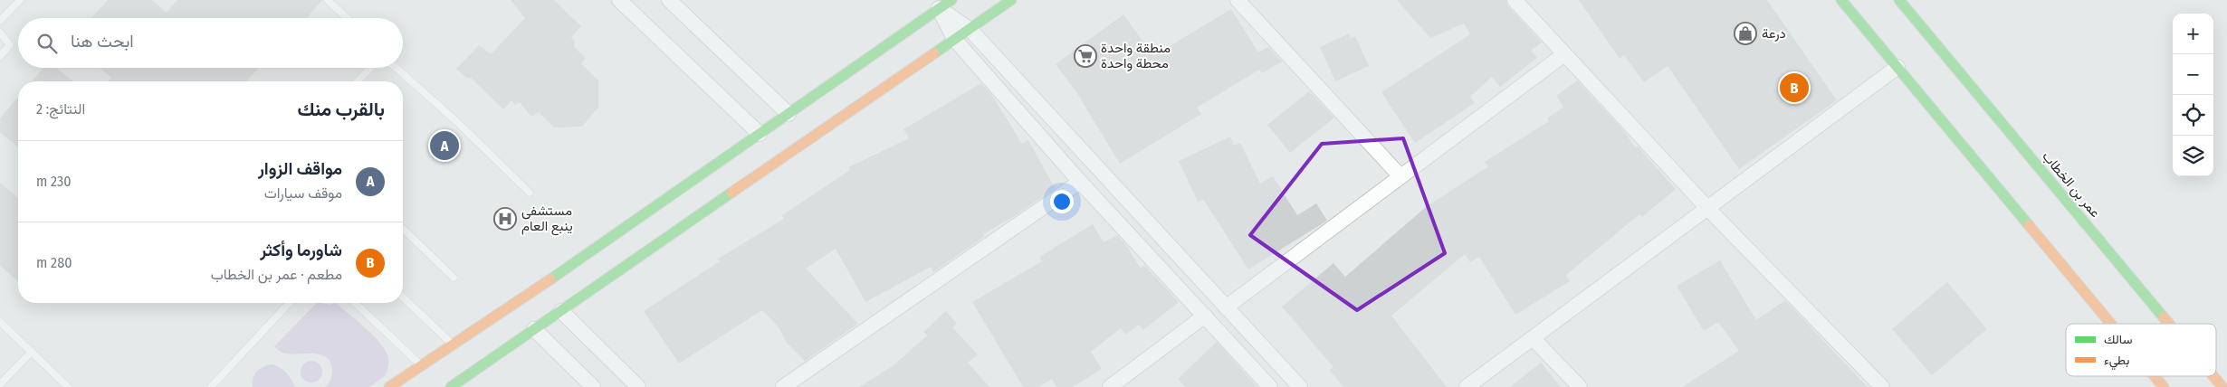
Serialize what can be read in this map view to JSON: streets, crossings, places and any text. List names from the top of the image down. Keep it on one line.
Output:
{"streets":{"main road":["عمر بن الخطاب"]},"places":{"shop":["درعة"],"supermarket":["منطقة واحدة محطة واحدة"],"hospital":["مستشفى ينبع العام"]},"legend":["سالك","بطيء"],"page":{"map_buttons":["+","−"],"search":"ابحث هنا","pins":["B","A"],"heading":["بالقرب منك","النتائج: 2"],"list":[{"mark":"A","name":"مواقف الزوار","note":"موقف سيارات","value":"230 m"},{"mark":"B","name":"شاورما وأكثر","note":"مطعم · عمر بن الخطاب","value":"280 m"}]}}
